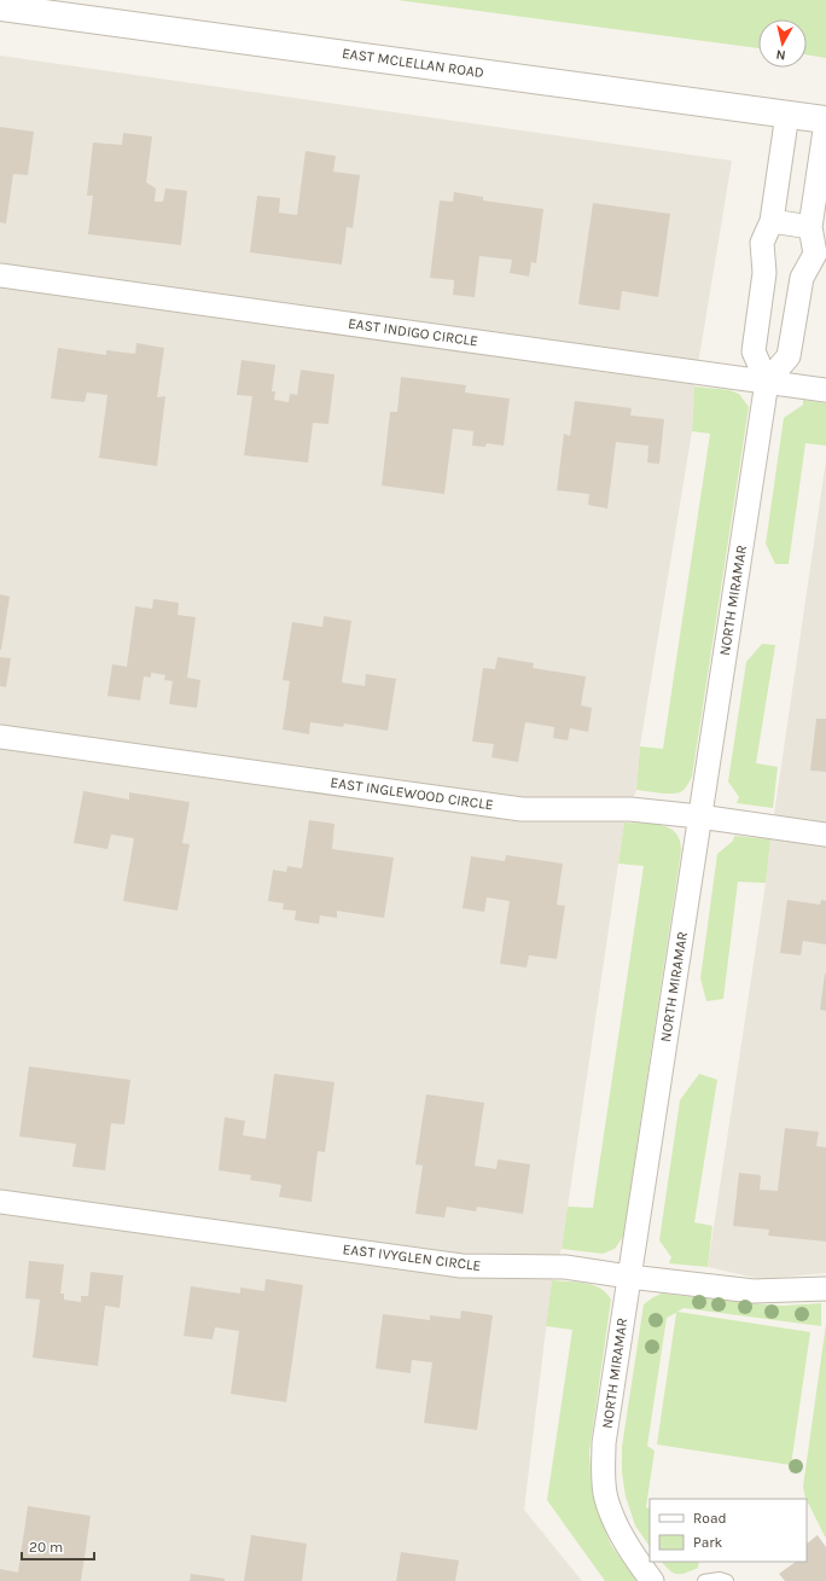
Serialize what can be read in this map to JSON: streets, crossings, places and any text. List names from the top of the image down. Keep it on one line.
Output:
{"streets":{"street":["EAST MCLELLAN ROAD","EAST INDIGO CIRCLE","NORTH MIRAMAR","EAST INGLEWOOD CIRCLE","EAST IVYGLEN CIRCLE"]},"crossings":[["EAST INDIGO CIRCLE","NORTH MIRAMAR"],["NORTH MIRAMAR","EAST INGLEWOOD CIRCLE"],["NORTH MIRAMAR","EAST IVYGLEN CIRCLE"]],"legend":["Road","Park"],"scale_bar":"20 m","north":"bottom"}
